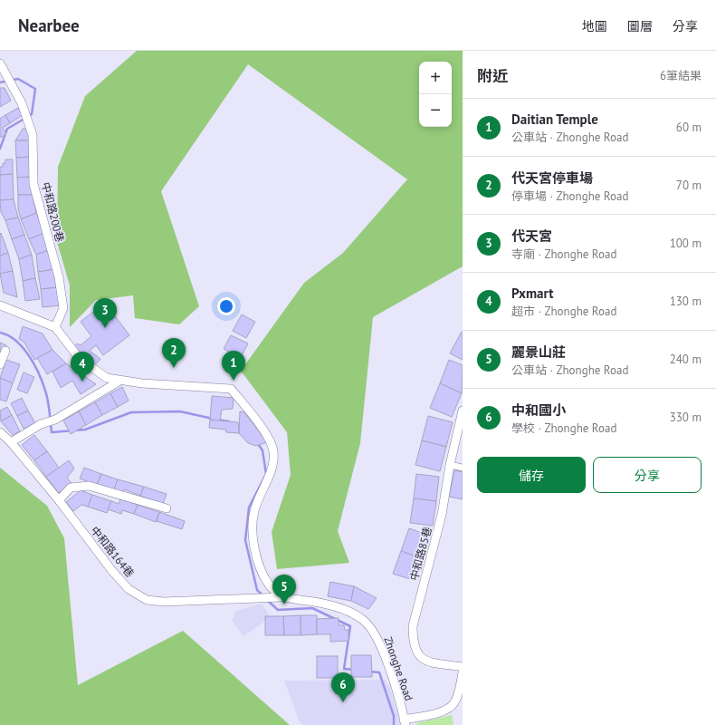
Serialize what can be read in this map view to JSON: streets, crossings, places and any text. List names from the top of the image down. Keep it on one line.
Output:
{"streets":{"street":["中和路200巷","中和路164巷","中和路85巷","Zhonghe Road"]},"crossings":[["中和路164巷","Zhonghe Road"]],"page":{"header":"Nearbee","nav":["地圖","圖層","分享"],"heading":["附近","6筆結果"],"map_buttons":["+","−"],"list":[{"mark":"1","name":"Daitian Temple","note":"公車站 · Zhonghe Road","value":"60 m"},{"mark":"2","name":"代天宮停車場","note":"停車場 · Zhonghe Road","value":"70 m"},{"mark":"3","name":"代天宮","note":"寺廟 · Zhonghe Road","value":"100 m"},{"mark":"4","name":"Pxmart","note":"超市 · Zhonghe Road","value":"130 m"},{"mark":"5","name":"麗景山莊","note":"公車站 · Zhonghe Road","value":"240 m"},{"mark":"6","name":"中和國小","note":"學校 · Zhonghe Road","value":"330 m"}],"pins":["3","2","1","4","5","6"],"buttons":["儲存","分享"]}}
